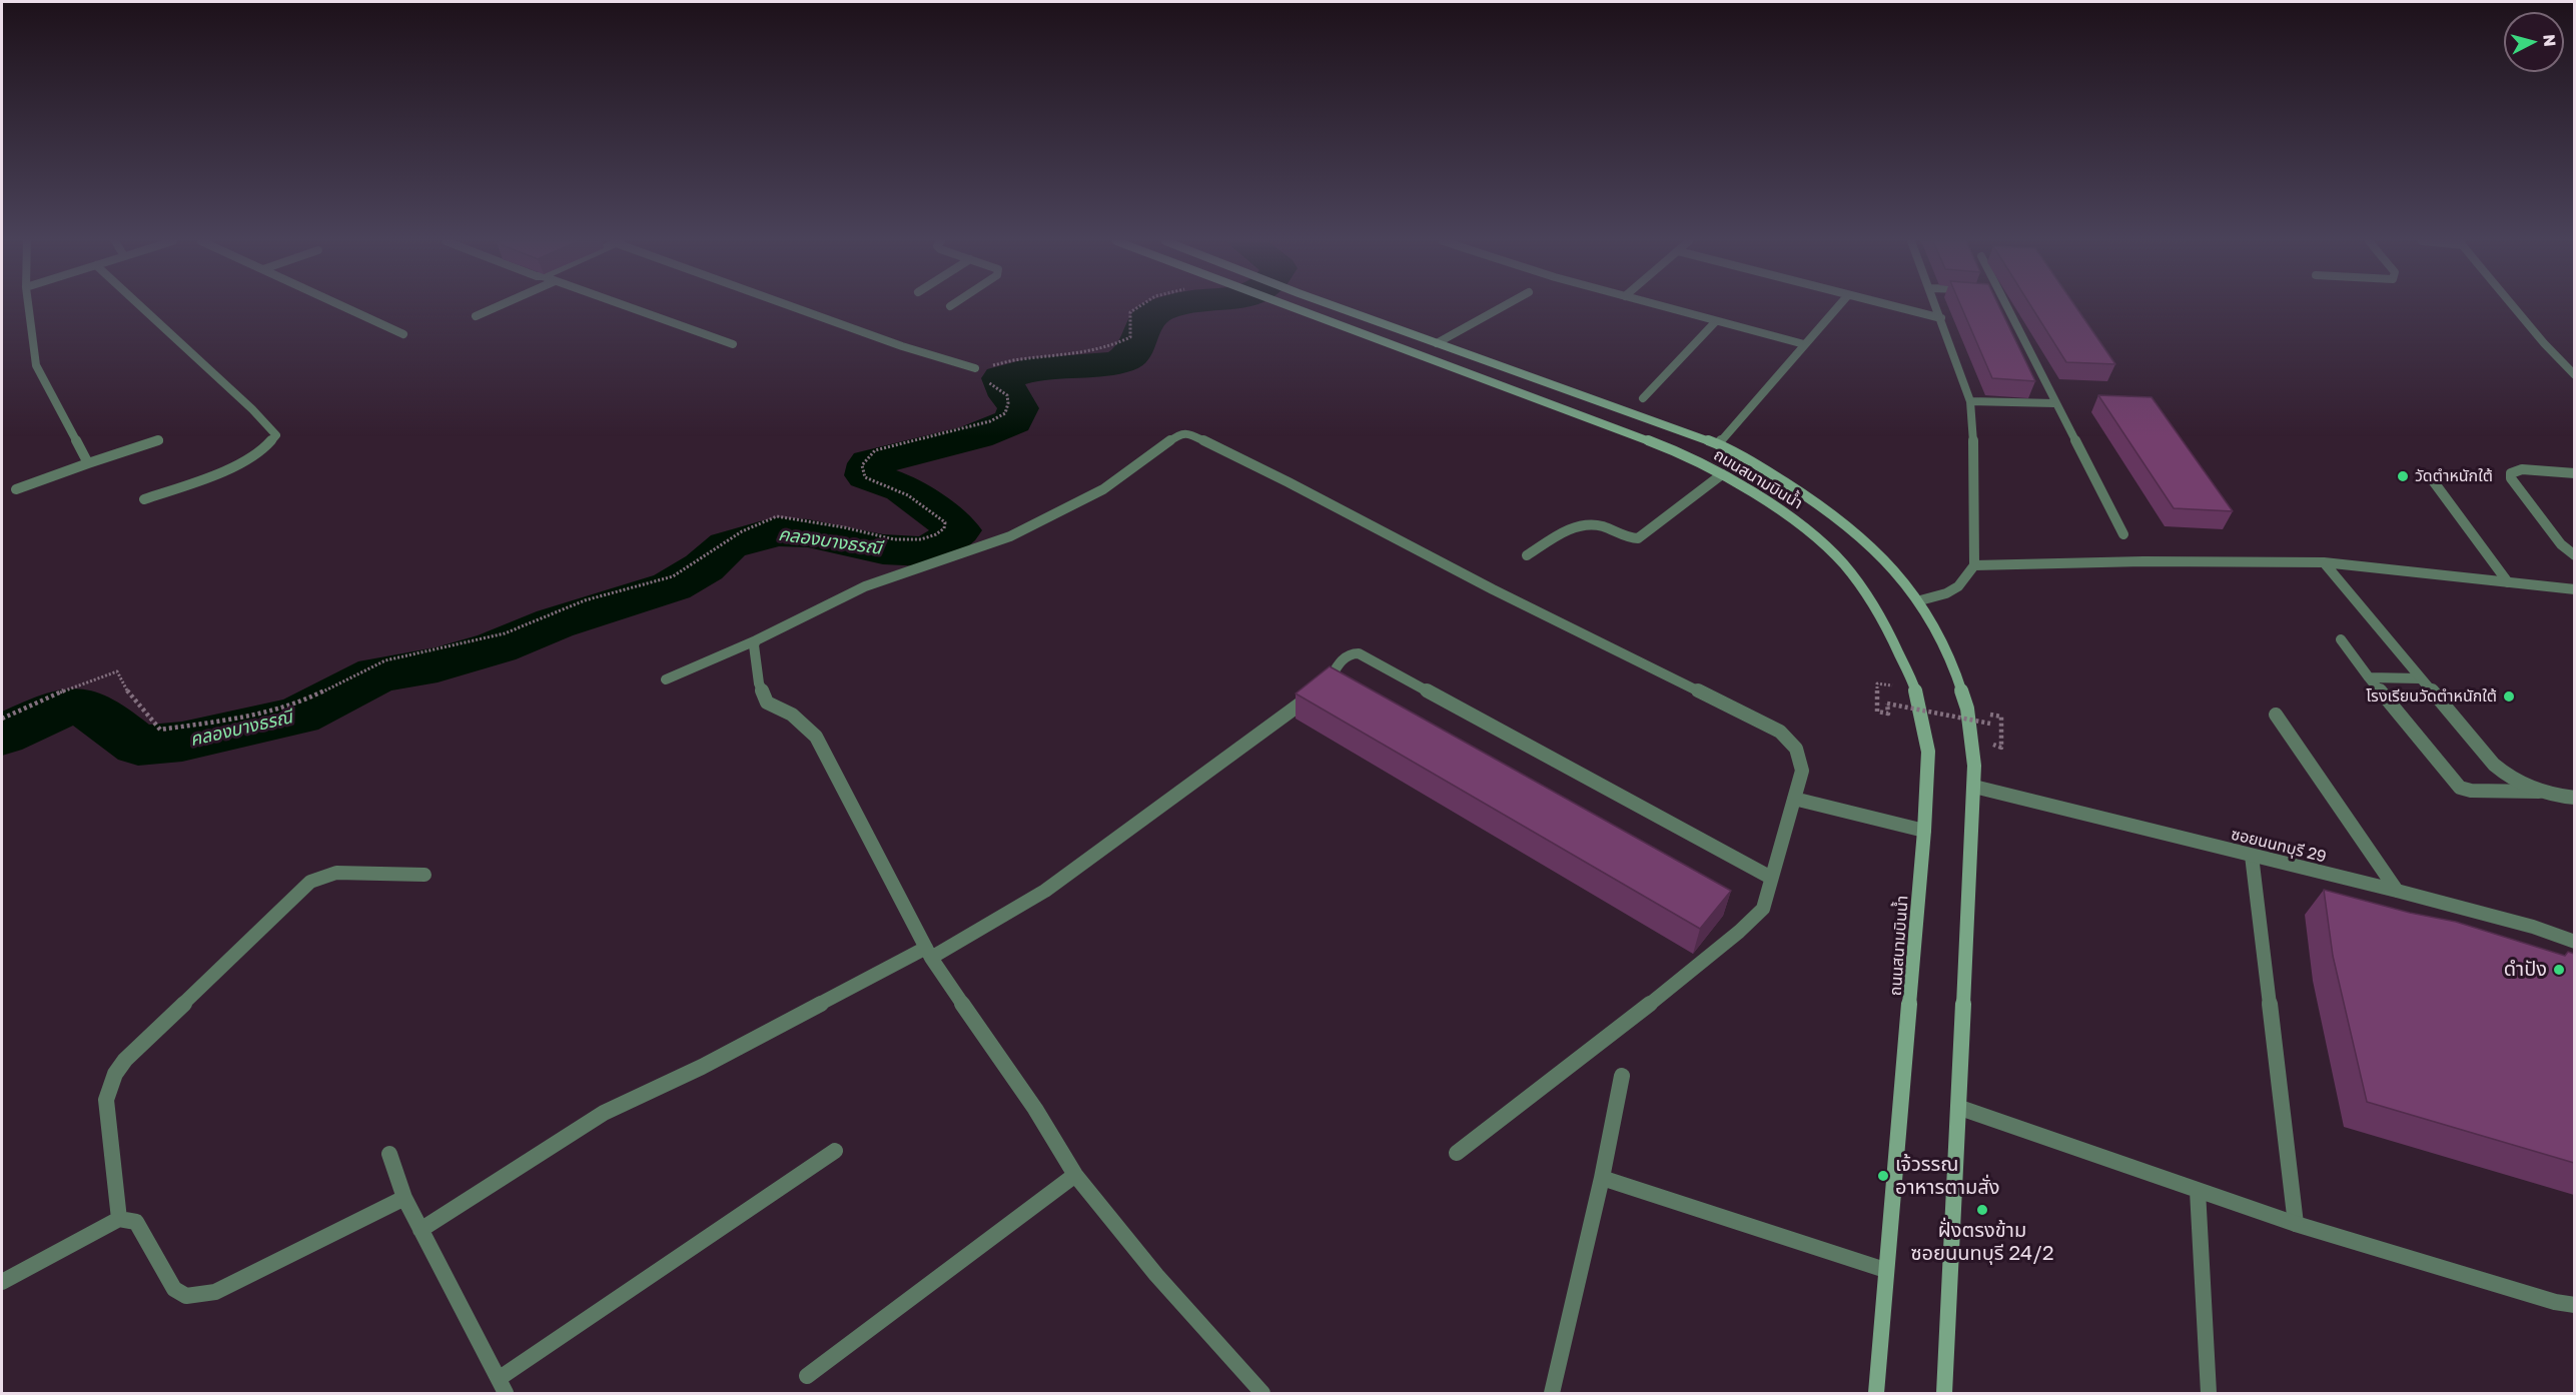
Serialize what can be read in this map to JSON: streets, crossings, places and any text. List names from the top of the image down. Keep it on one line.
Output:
{"streets":{"main road":["ถนนสนามบินน้ำ"],"street":["ซอยนนทบุรี 29"]},"crossings":[["ถนนสนามบินน้ำ","ซอยนนทบุรี 29"]],"water":["คลองบางธรณี"],"places":["วัดตำหนักใต้","โรงเรียนวัดตำหนักใต้","ดำปัง","เจ้วรรณ อาหารตามสั่ง","ฝั่งตรงข้าม ซอยนนทบุรี 24/2"],"north":"right"}
